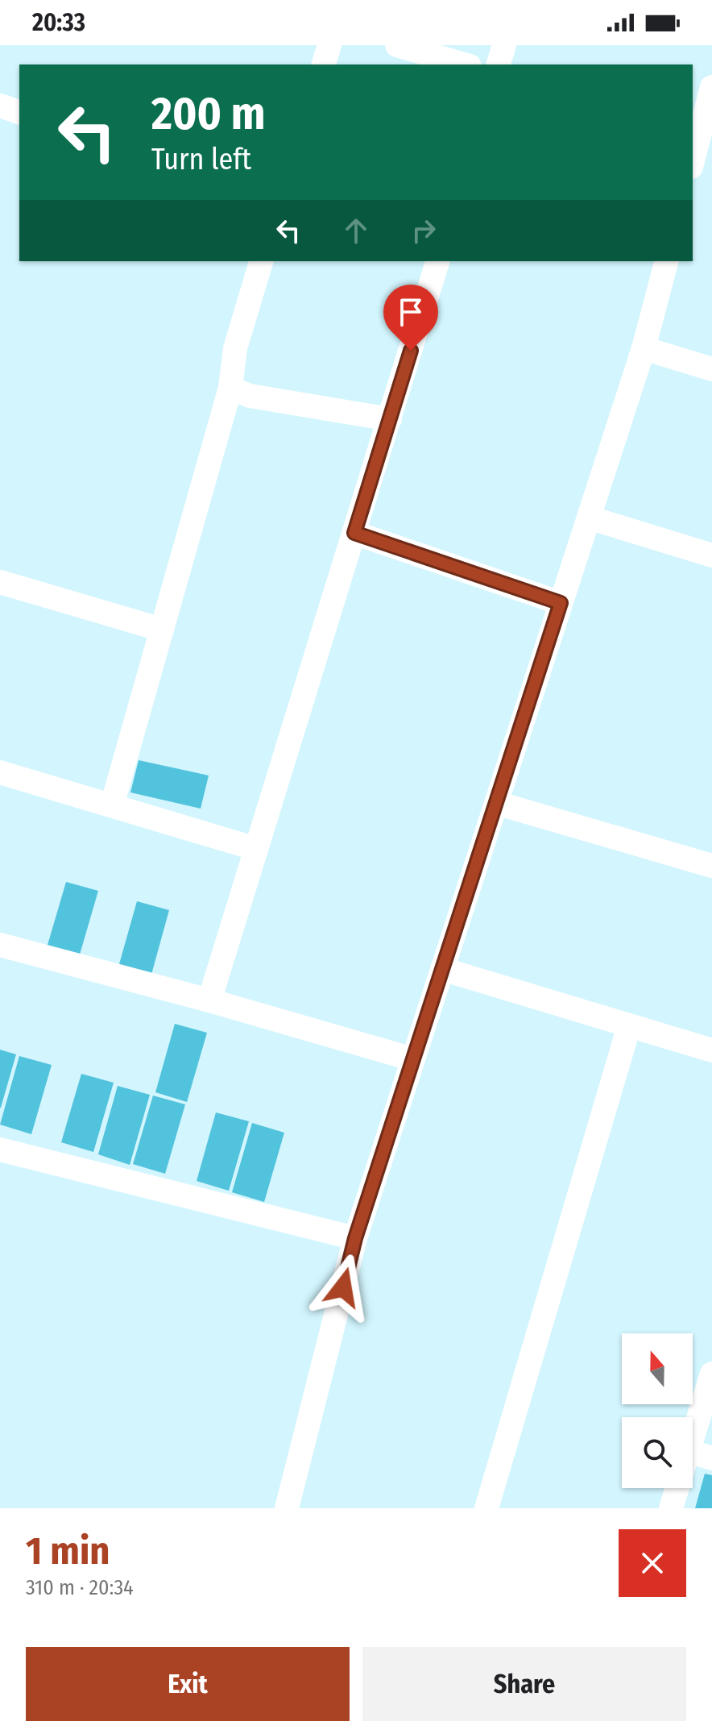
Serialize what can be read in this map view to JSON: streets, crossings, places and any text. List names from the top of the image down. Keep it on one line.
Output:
{"north":"top","page":{"status":"20:33","turn":["200 m","Turn left"],"heading":["1 min","310 m · 20:34"],"buttons":["Exit","Share"]}}
